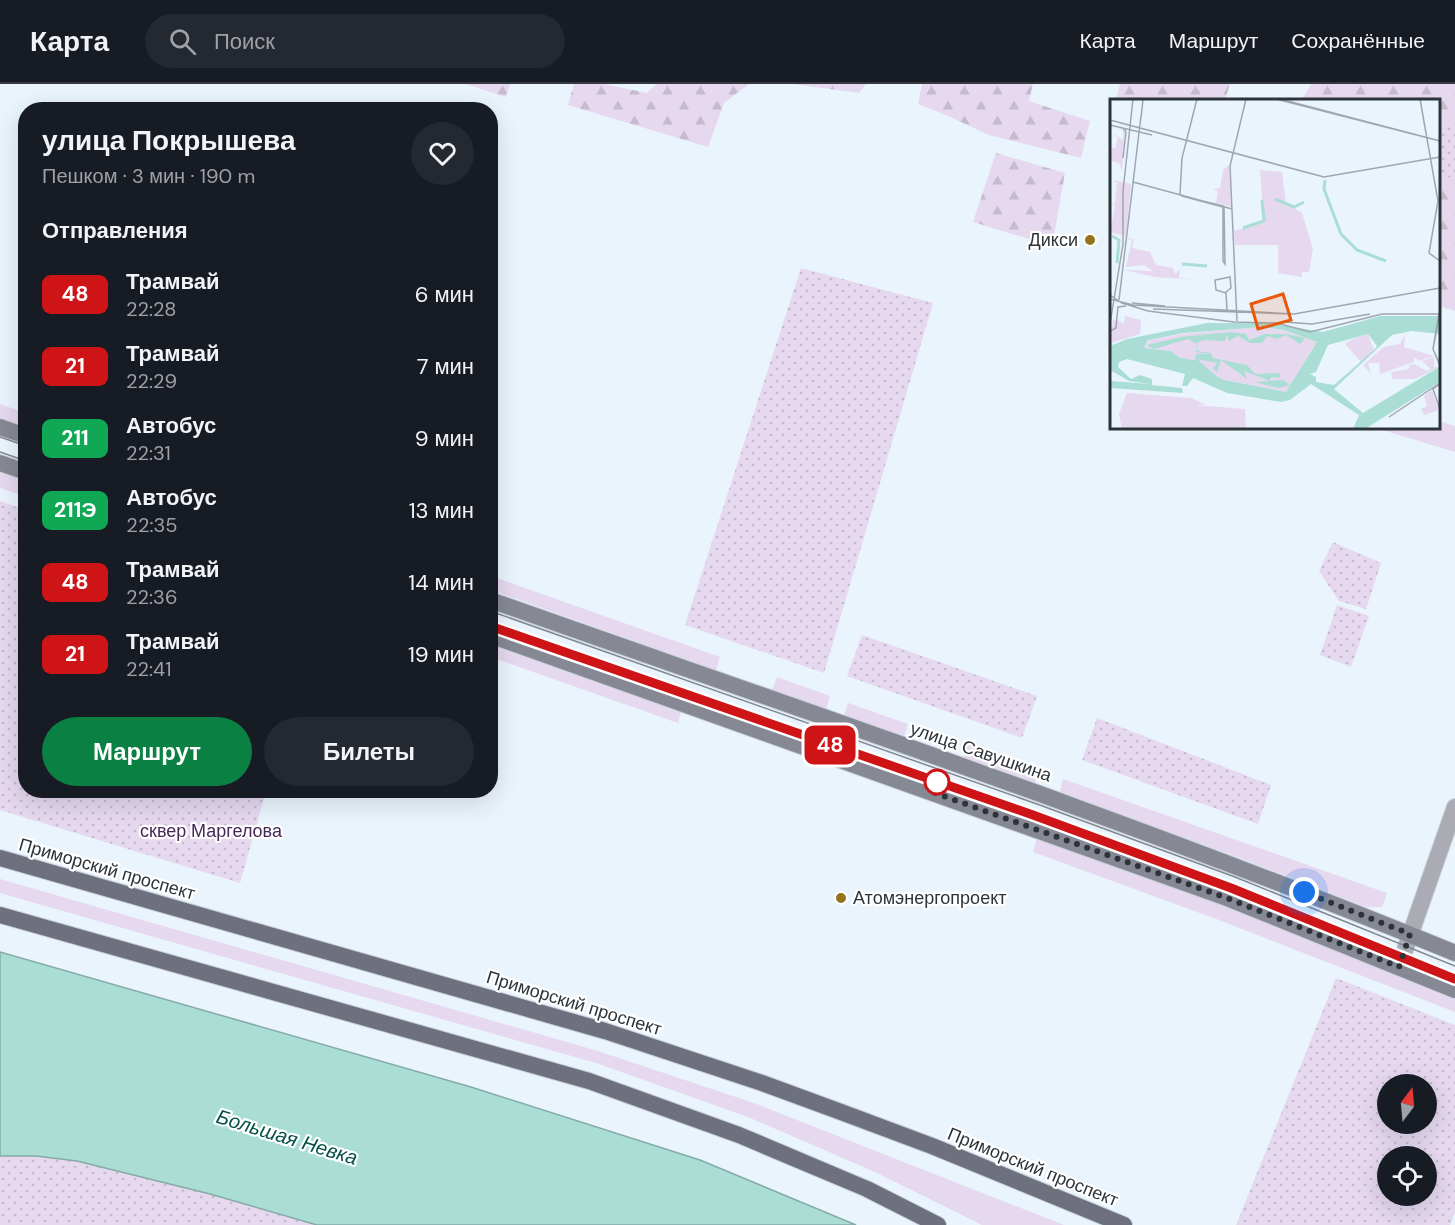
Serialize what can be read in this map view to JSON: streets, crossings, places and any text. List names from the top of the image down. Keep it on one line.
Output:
{"streets":{"main road":["улица Савушкина","Приморский проспект"]},"water":["Большая Невка"],"parks":["сквер Маргелова"],"places":["Дикси","Атомэнергопроект"],"lines":["tram line 48"],"north":"top","page":{"header":"Карта","search":"Поиск","nav":["Карта","Маршрут","Сохранённые"],"on_map":"48","heading":[["улица Покрышева","Пешком · 3 мин · 190 m"],"Отправления"],"list":[{"mark":"48","name":"Трамвай","note":"22:28","value":"6 мин"},{"mark":"21","name":"Трамвай","note":"22:29","value":"7 мин"},{"mark":"211","name":"Автобус","note":"22:31","value":"9 мин"},{"mark":"211Э","name":"Автобус","note":"22:35","value":"13 мин"},{"mark":"48","name":"Трамвай","note":"22:36","value":"14 мин"},{"mark":"21","name":"Трамвай","note":"22:41","value":"19 мин"}],"buttons":["Маршрут","Билеты"]}}
